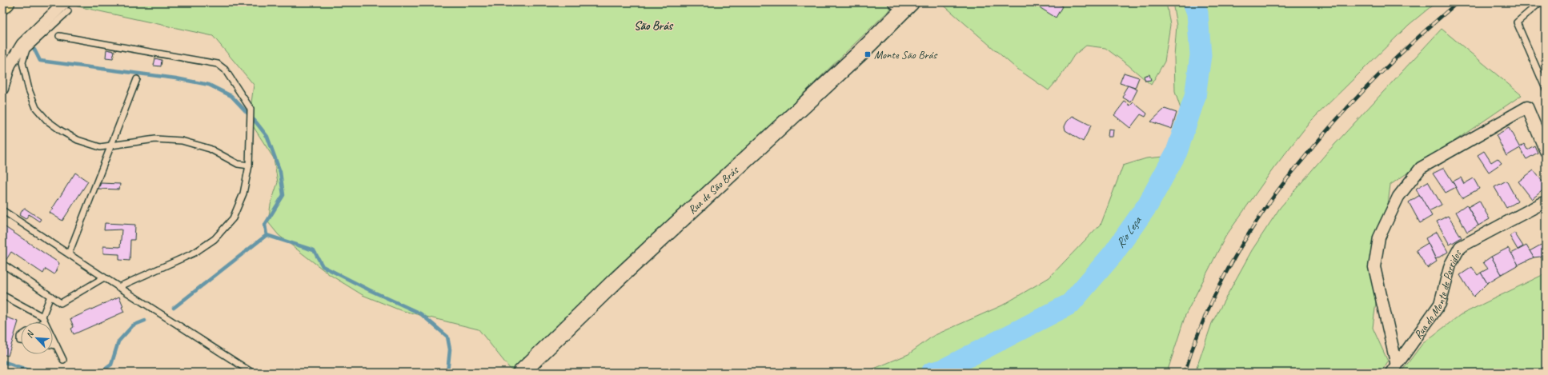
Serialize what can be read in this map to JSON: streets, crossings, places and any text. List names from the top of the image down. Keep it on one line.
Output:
{"streets":{"main road":["Rua de São Brás"],"street":["Rua do Monte de Porridos"]},"districts":["São Brás"],"water":["Rio Leça"],"places":{"transit":["Monte São Brás"]},"north":"top left"}
